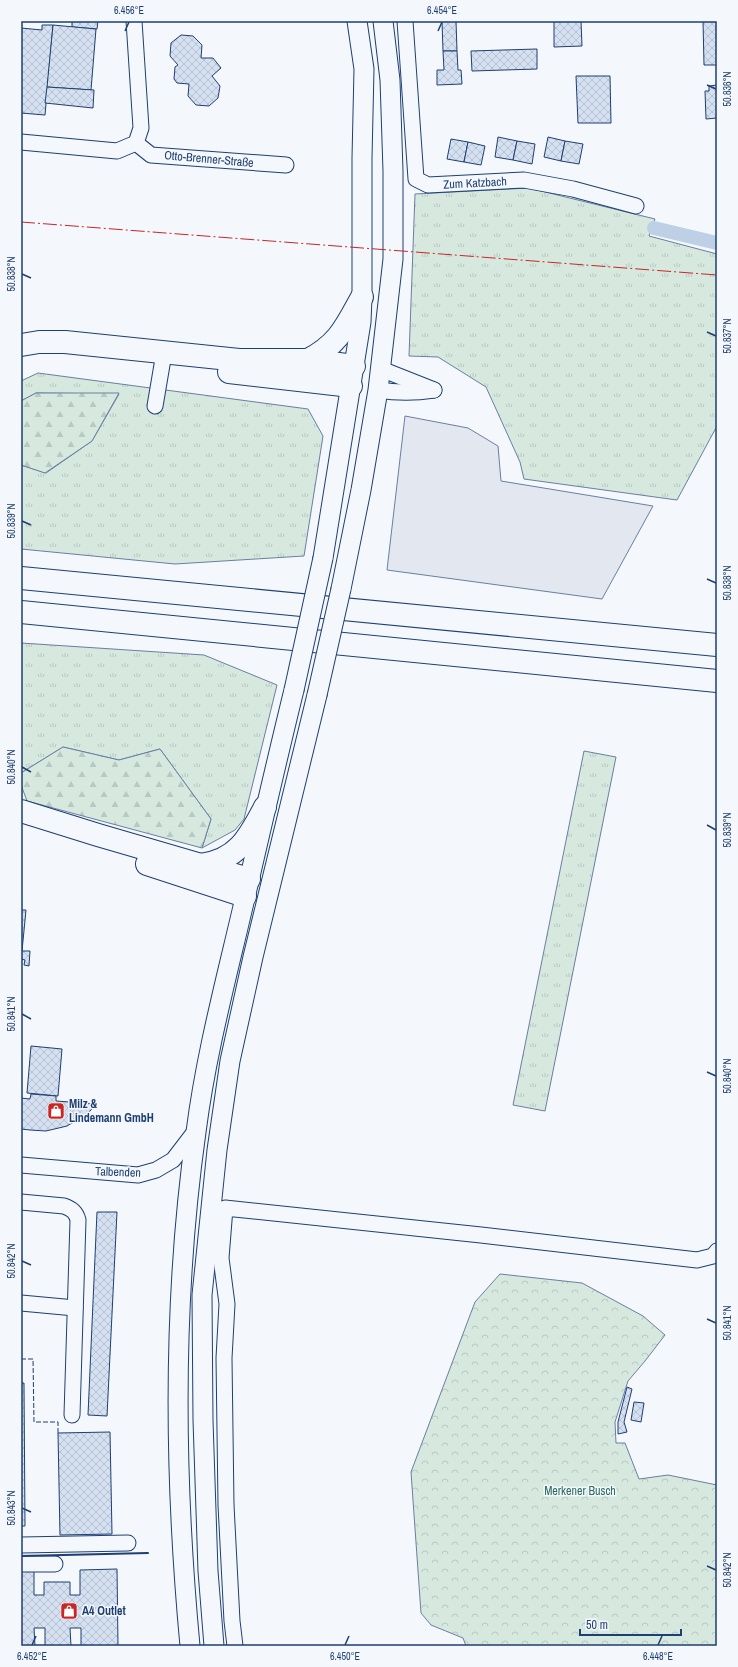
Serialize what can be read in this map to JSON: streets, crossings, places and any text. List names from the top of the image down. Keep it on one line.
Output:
{"streets":{"street":["Otto-Brenner-Straße","Zum Katzbach","Talbenden"]},"parks":["Merkener Busch"],"places":{"shop":["Milz & Lindemann GmbH","A4 Outlet"]},"scale_bar":"50 m","coordinates":["6.456°E","6.454°E","50.836°N","50.838°N","50.837°N","50.839°N","50.840°N","50.841°N","50.842°N","50.843°N","6.452°E","6.450°E","6.448°E"]}
